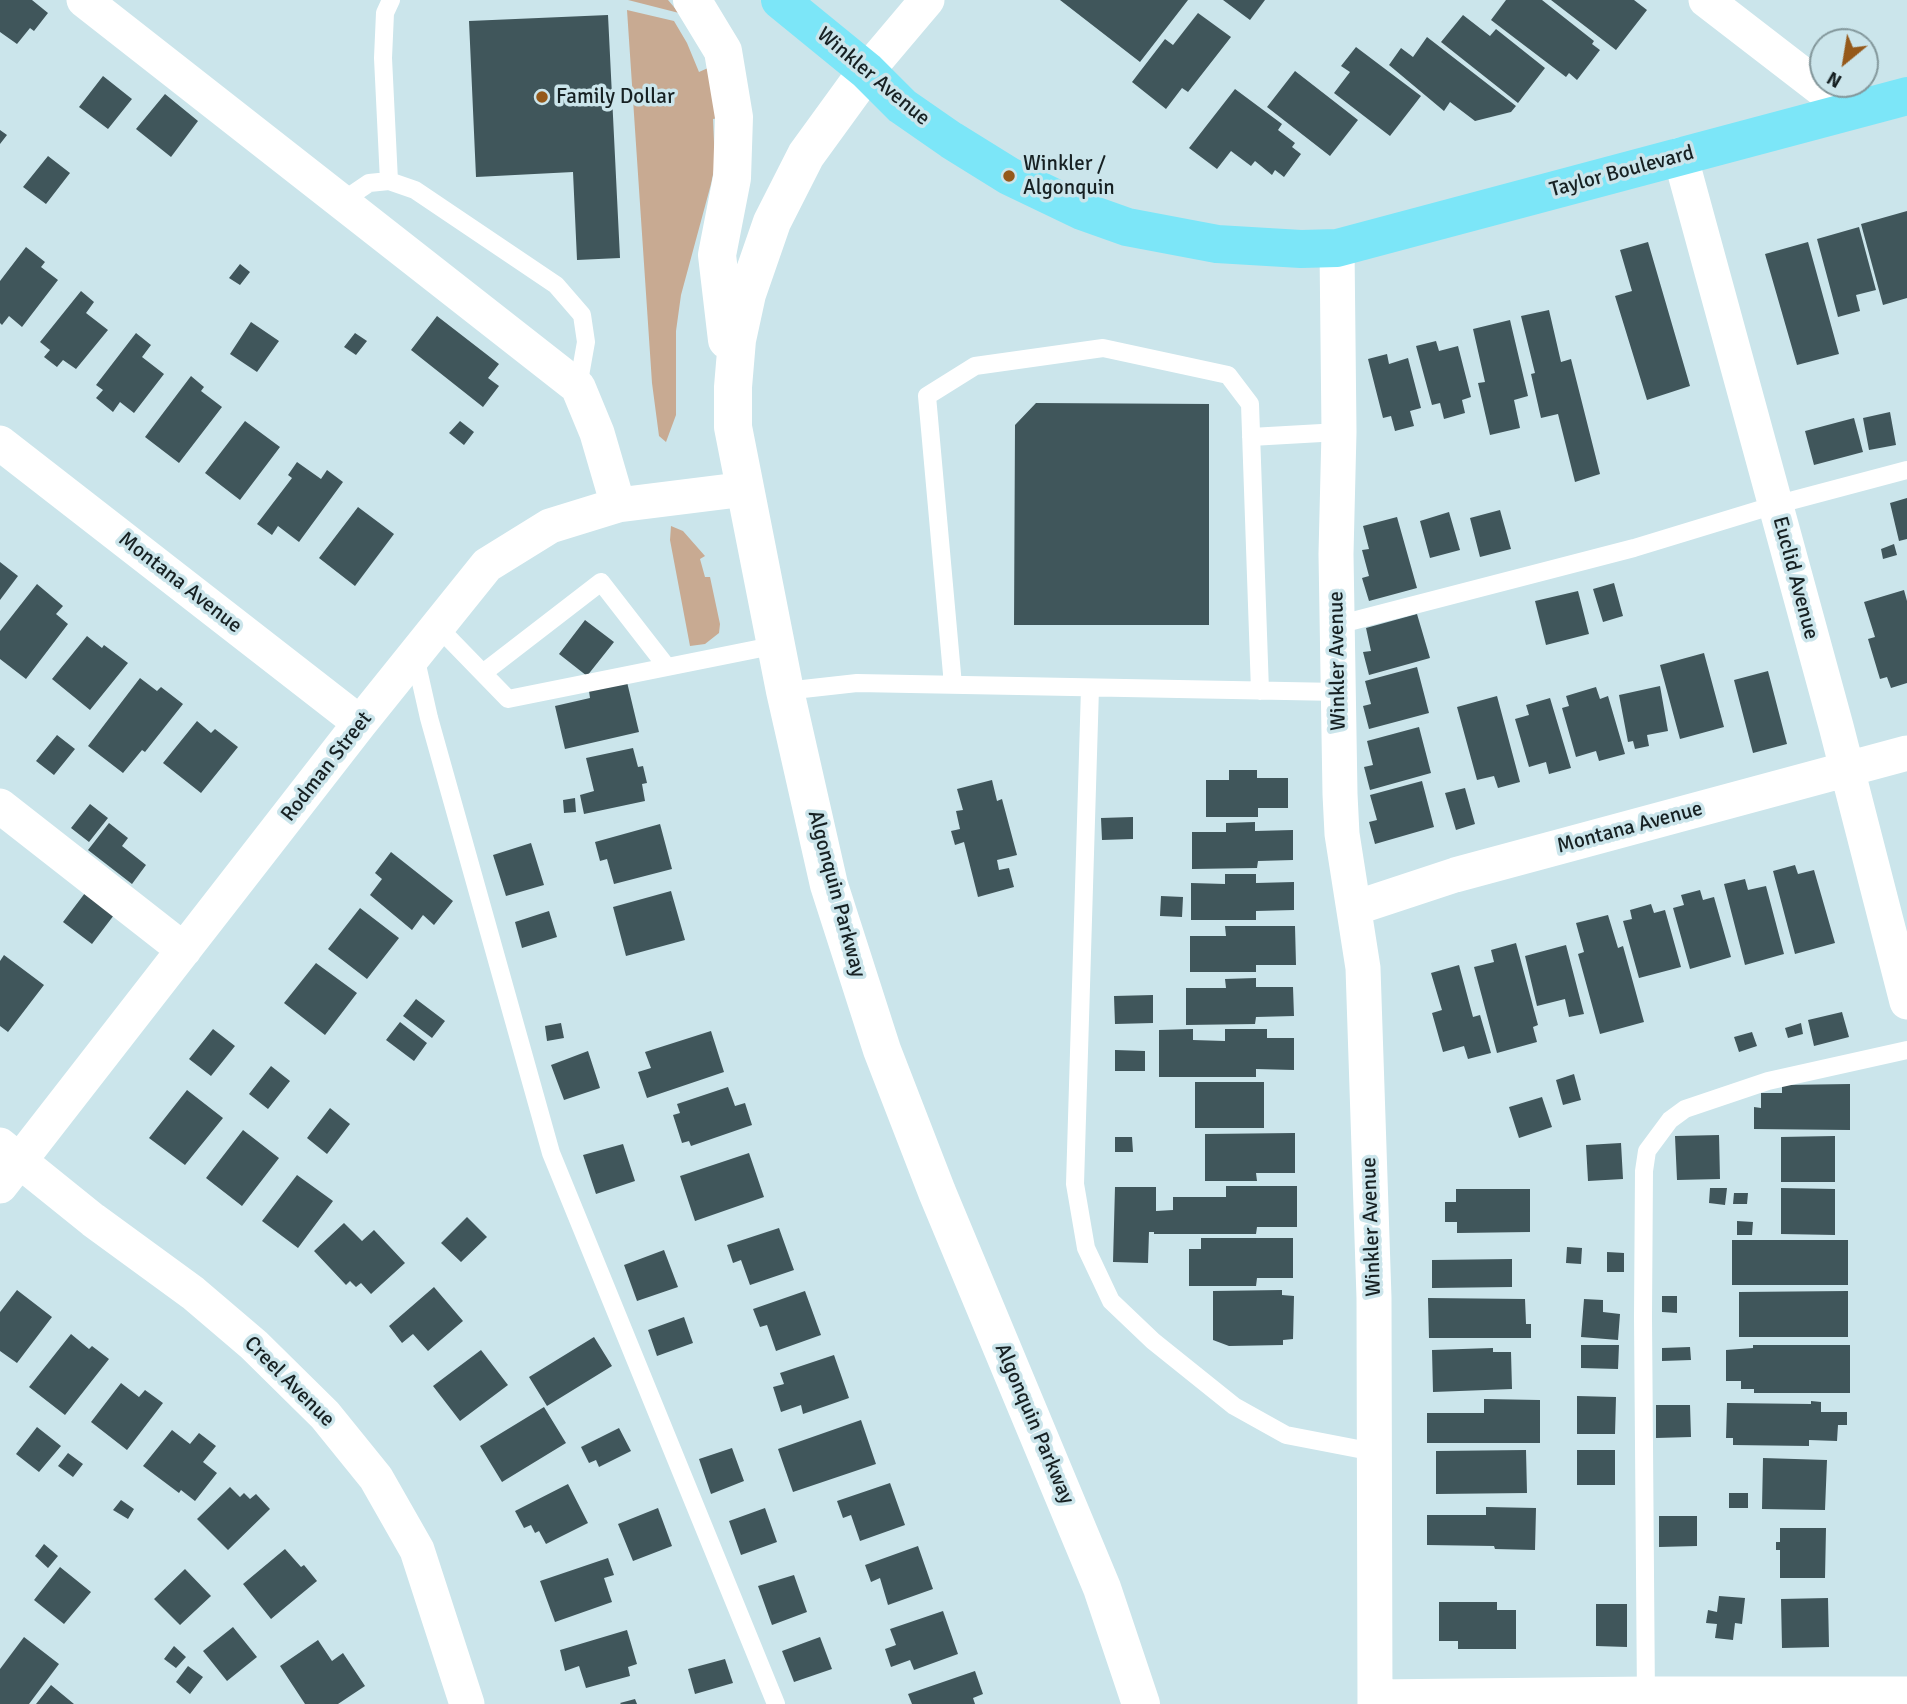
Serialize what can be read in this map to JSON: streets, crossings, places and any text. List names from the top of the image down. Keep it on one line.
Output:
{"streets":{"main road":["Winkler Avenue","Taylor Boulevard","Algonquin Parkway"],"street":["Euclid Avenue","Montana Avenue","Rodman Street","Creel Avenue"]},"crossings":[["Winkler Avenue","Taylor Boulevard"],["Winkler Avenue","Montana Avenue"],["Winkler Avenue","Algonquin Parkway"],["Taylor Boulevard","Euclid Avenue"],["Euclid Avenue","Montana Avenue"],["Montana Avenue","Rodman Street"],["Rodman Street","Algonquin Parkway"],["Rodman Street","Creel Avenue"]],"places":["Family Dollar","Winkler / Algonquin"],"north":"bottom left"}
